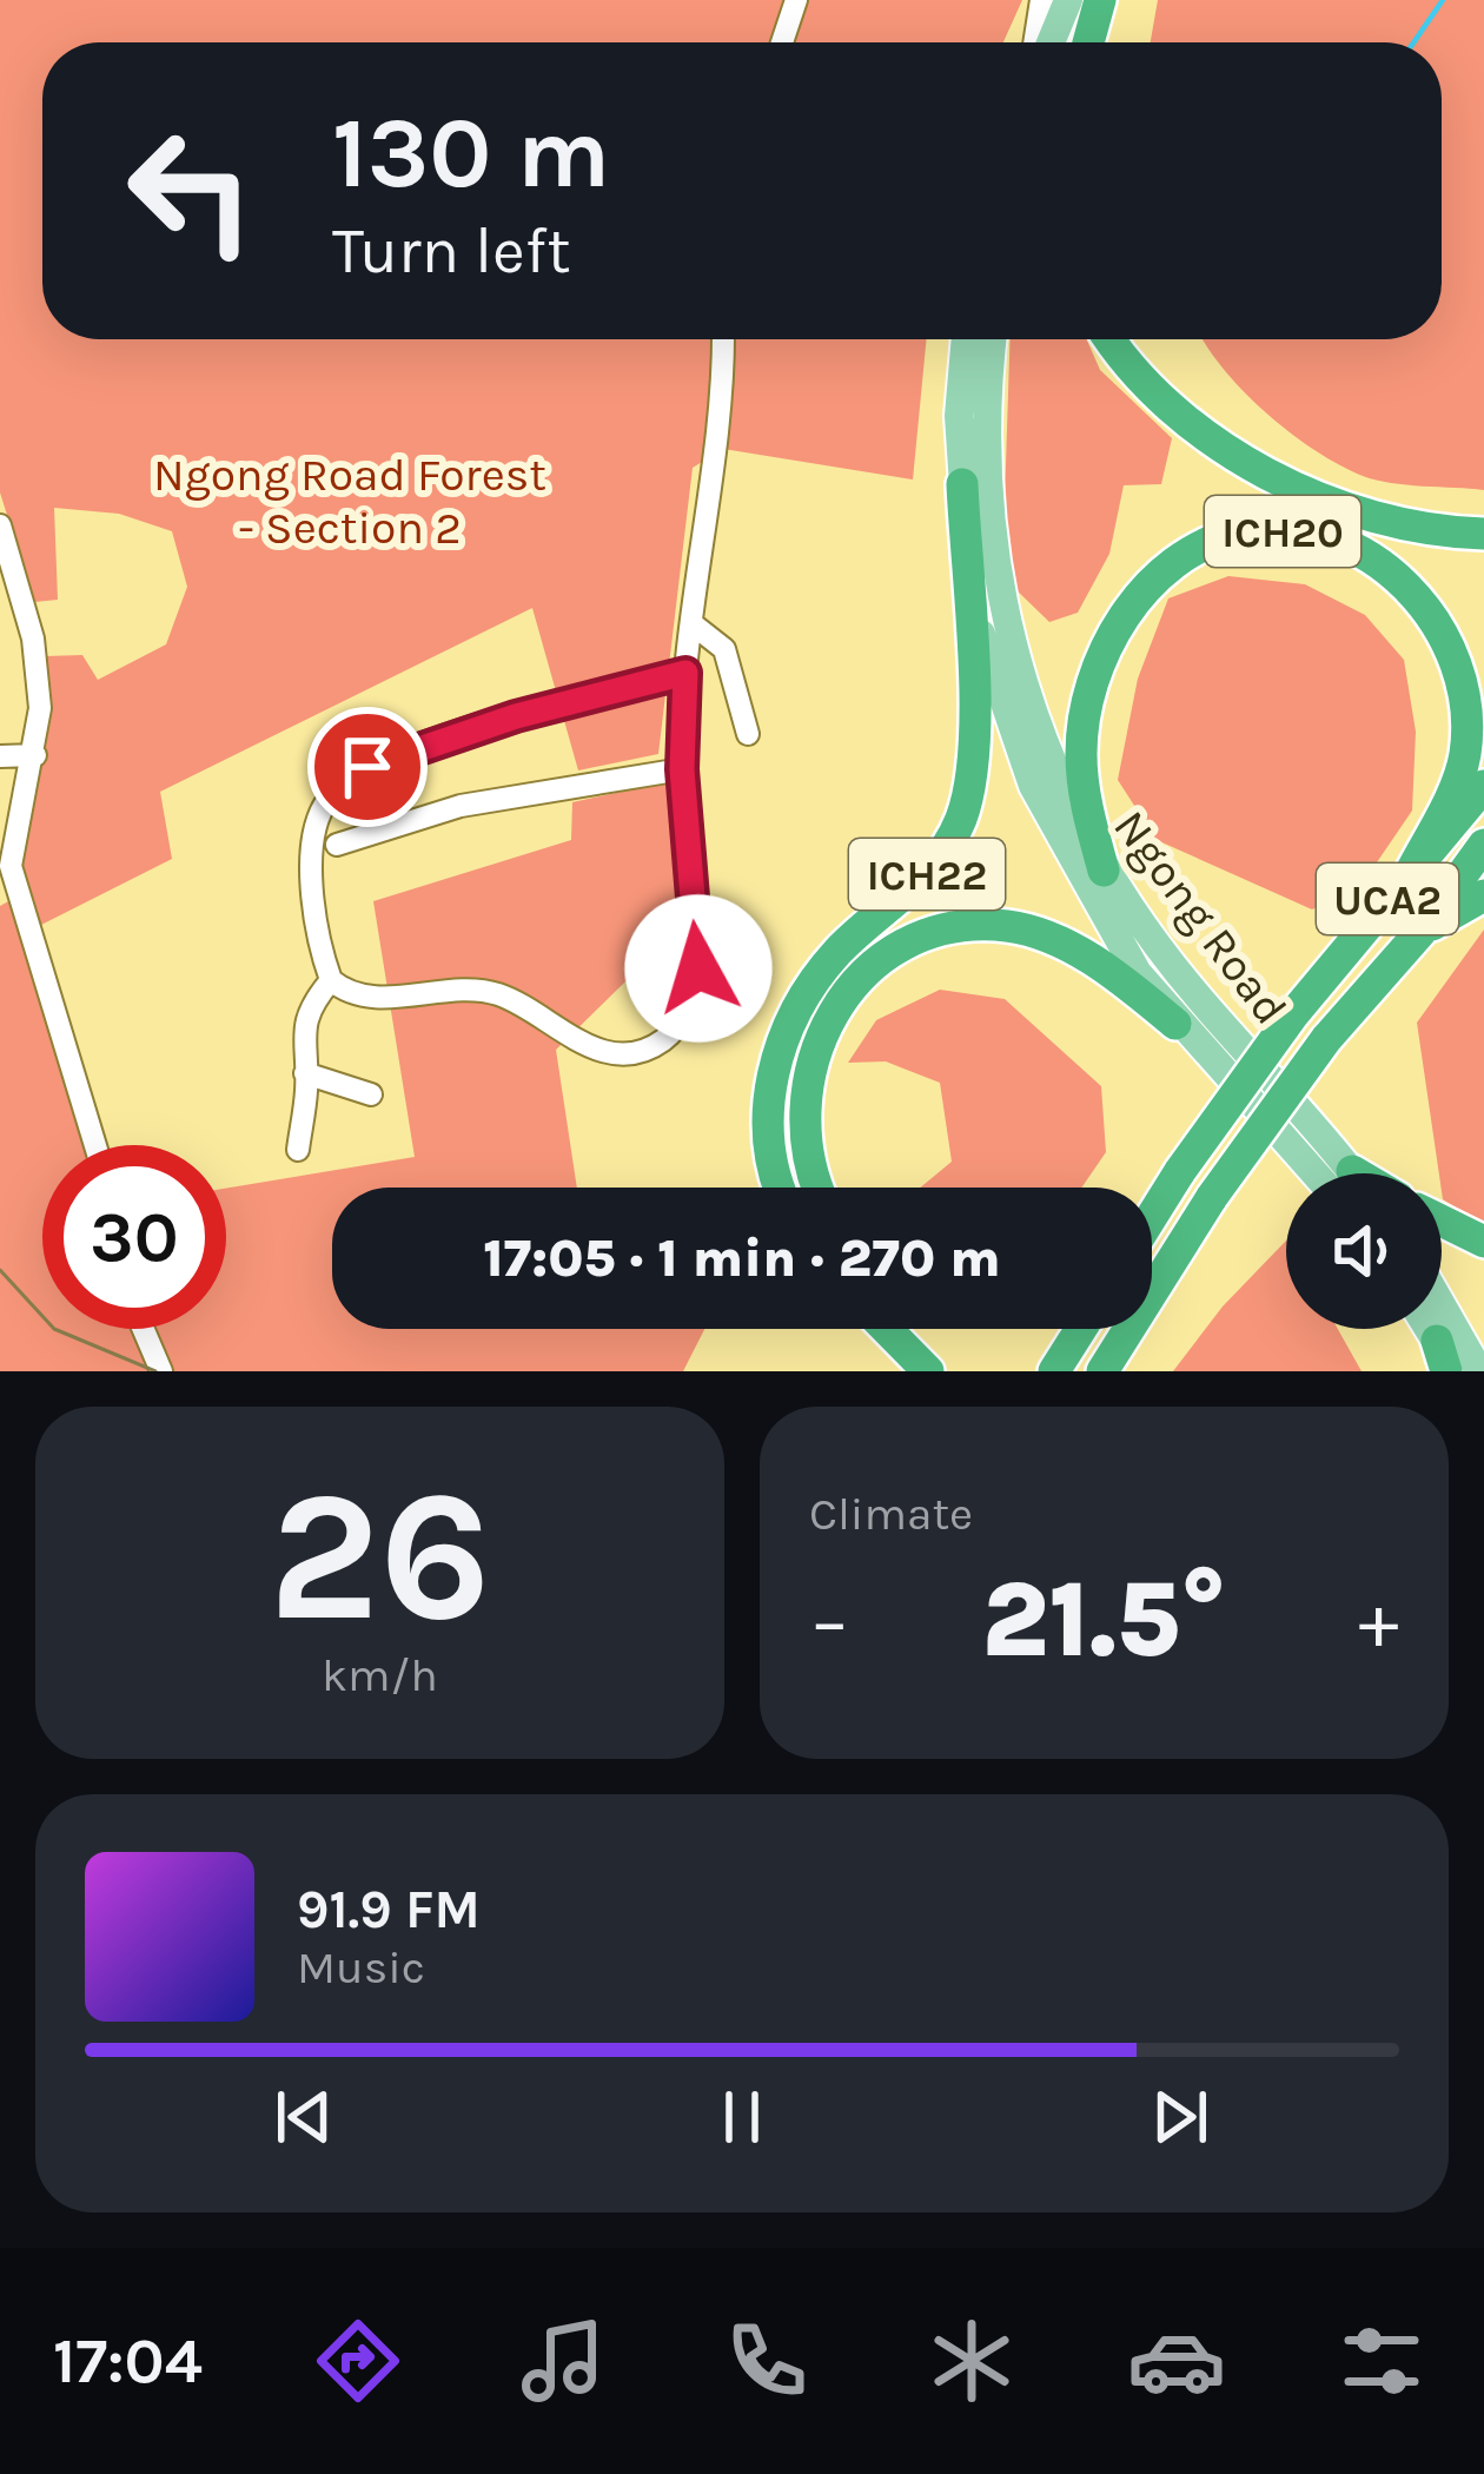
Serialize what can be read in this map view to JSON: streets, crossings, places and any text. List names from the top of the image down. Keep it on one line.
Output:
{"streets":{"highway":["ICH20","ICH22","UCA2"],"main road":["Ngong Road"]},"crossings":[["ICH20","UCA2"],["ICH20","Ngong Road"],["ICH22","Ngong Road"]],"parks":["Ngong Road Forest - Section 2"],"page":{"turn":["130 m","Turn left"],"limit":"30","trip":"17:05 · 1 min · 270 m","tile":[["26","km/h"],"Climate"],"heat":["−","21.5°","+"],"song":["91.9 FM","Music"],"tabs":"17:04"}}
